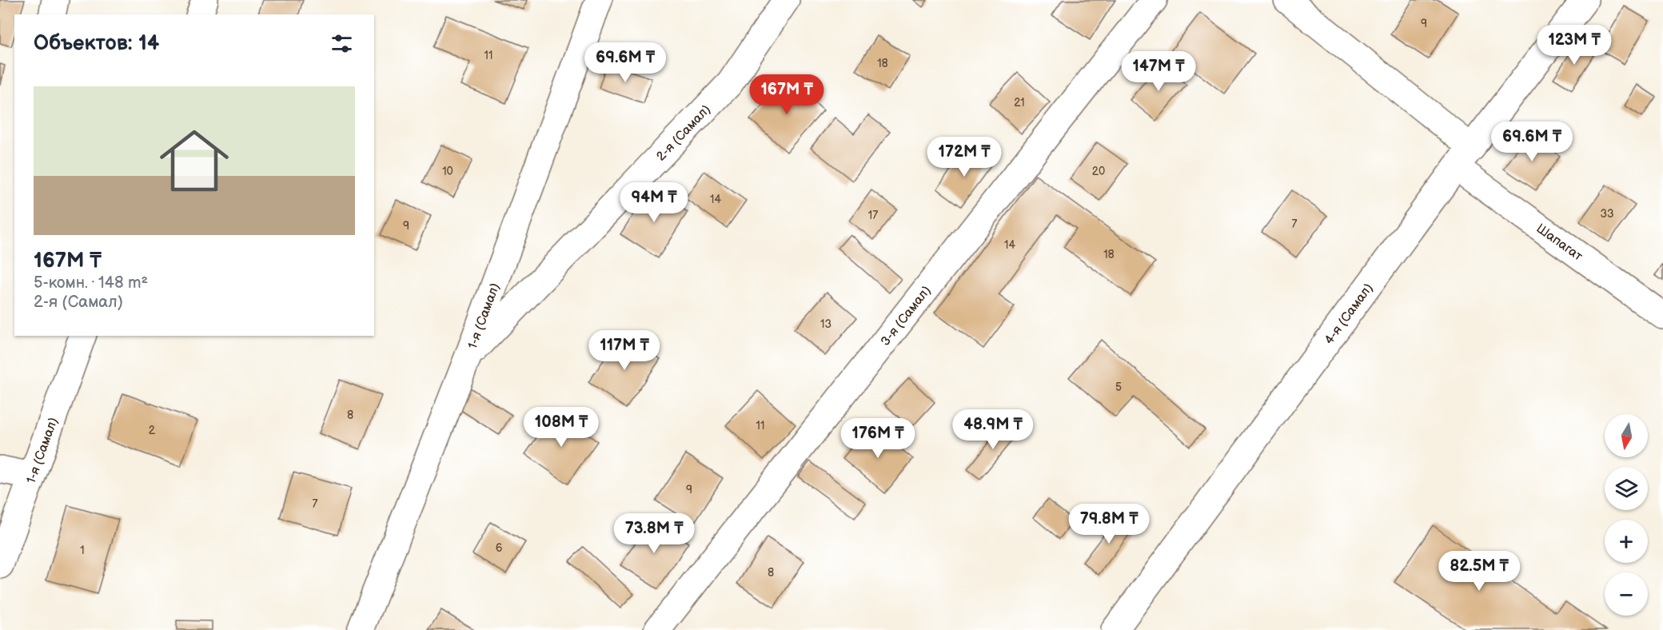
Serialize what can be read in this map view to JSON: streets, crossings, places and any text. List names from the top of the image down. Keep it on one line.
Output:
{"streets":{"street":["2-я (Самал)","Шапагат","4-я (Самал)","3-я (Самал)","1-я (Самал)"]},"crossings":[["2-я (Самал)","1-я (Самал)"],["Шапагат","4-я (Самал)"]],"house_numbers":["9","11","18","21","10","20","14","33","17","7","9","14","18","13","5","8","11","2","9","7","6","1","8"],"north":"bottom","page":{"heading":"Объектов: 14","price":["123M ₸","69.6M ₸","147M ₸","167M ₸","69.6M ₸","172M ₸","94M ₸","117M ₸","108M ₸","48.9M ₸","176M ₸","79.8M ₸","73.8M ₸","82.5M ₸"],"list":[{"name":"167M ₸","note":"5-комн. · 148 m² · 2-я (Самал)"}],"map_buttons":["+","−"]}}
